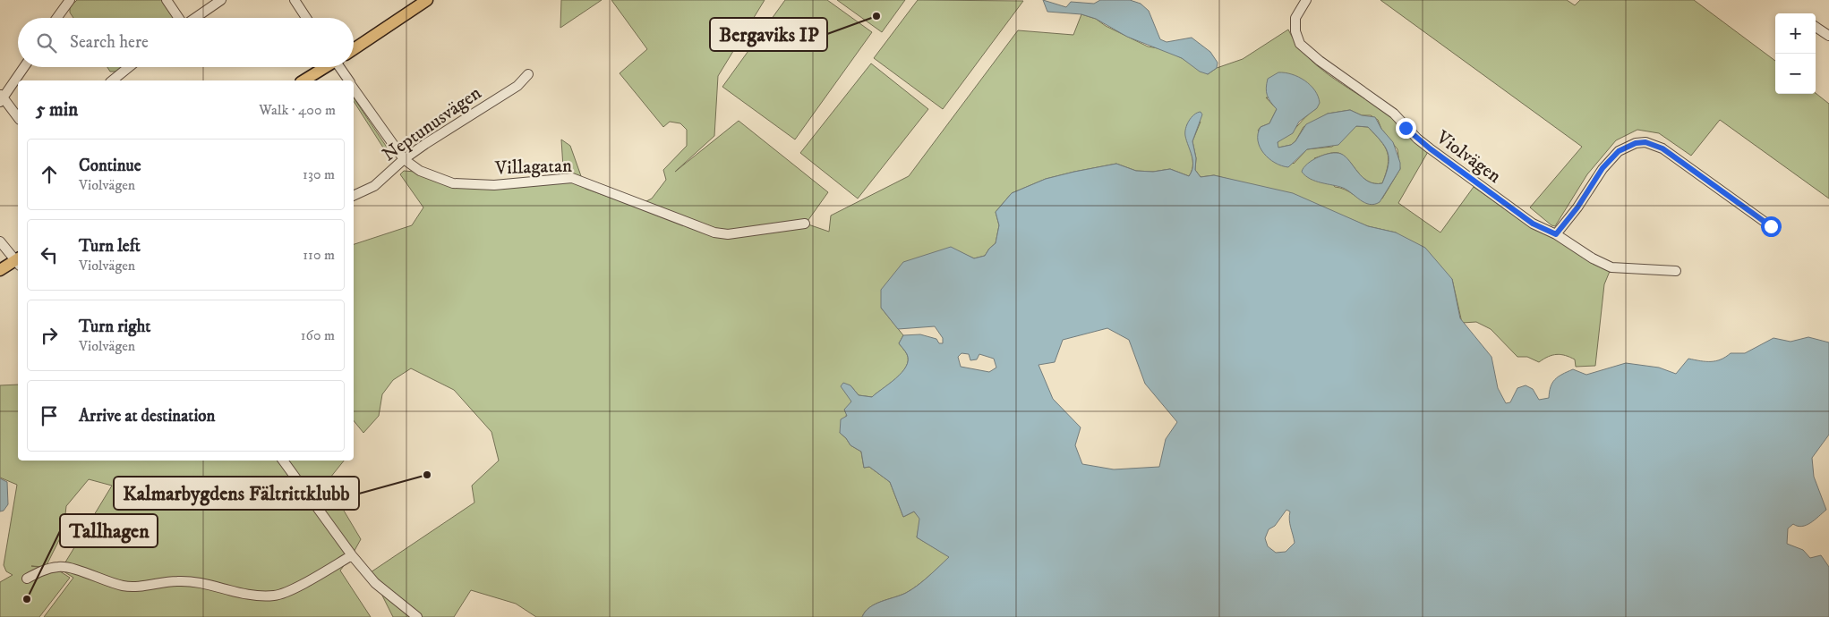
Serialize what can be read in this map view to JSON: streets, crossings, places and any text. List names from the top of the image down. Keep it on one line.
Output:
{"streets":{"street":["Neptunusvägen","Violvägen","Villagatan"]},"crossings":[["Neptunusvägen","Villagatan"]],"places":["Bergaviks IP","Kalmarbygdens Fältrittklubb","Tallhagen"],"page":{"map_buttons":["+","−"],"search":"Search here","heading":["5 min","Walk · 400 m"],"list":[["Continue","Violvägen","130 m"],["Turn left","Violvägen","110 m"],["Turn right","Violvägen","160 m"],"Arrive at destination"]}}
